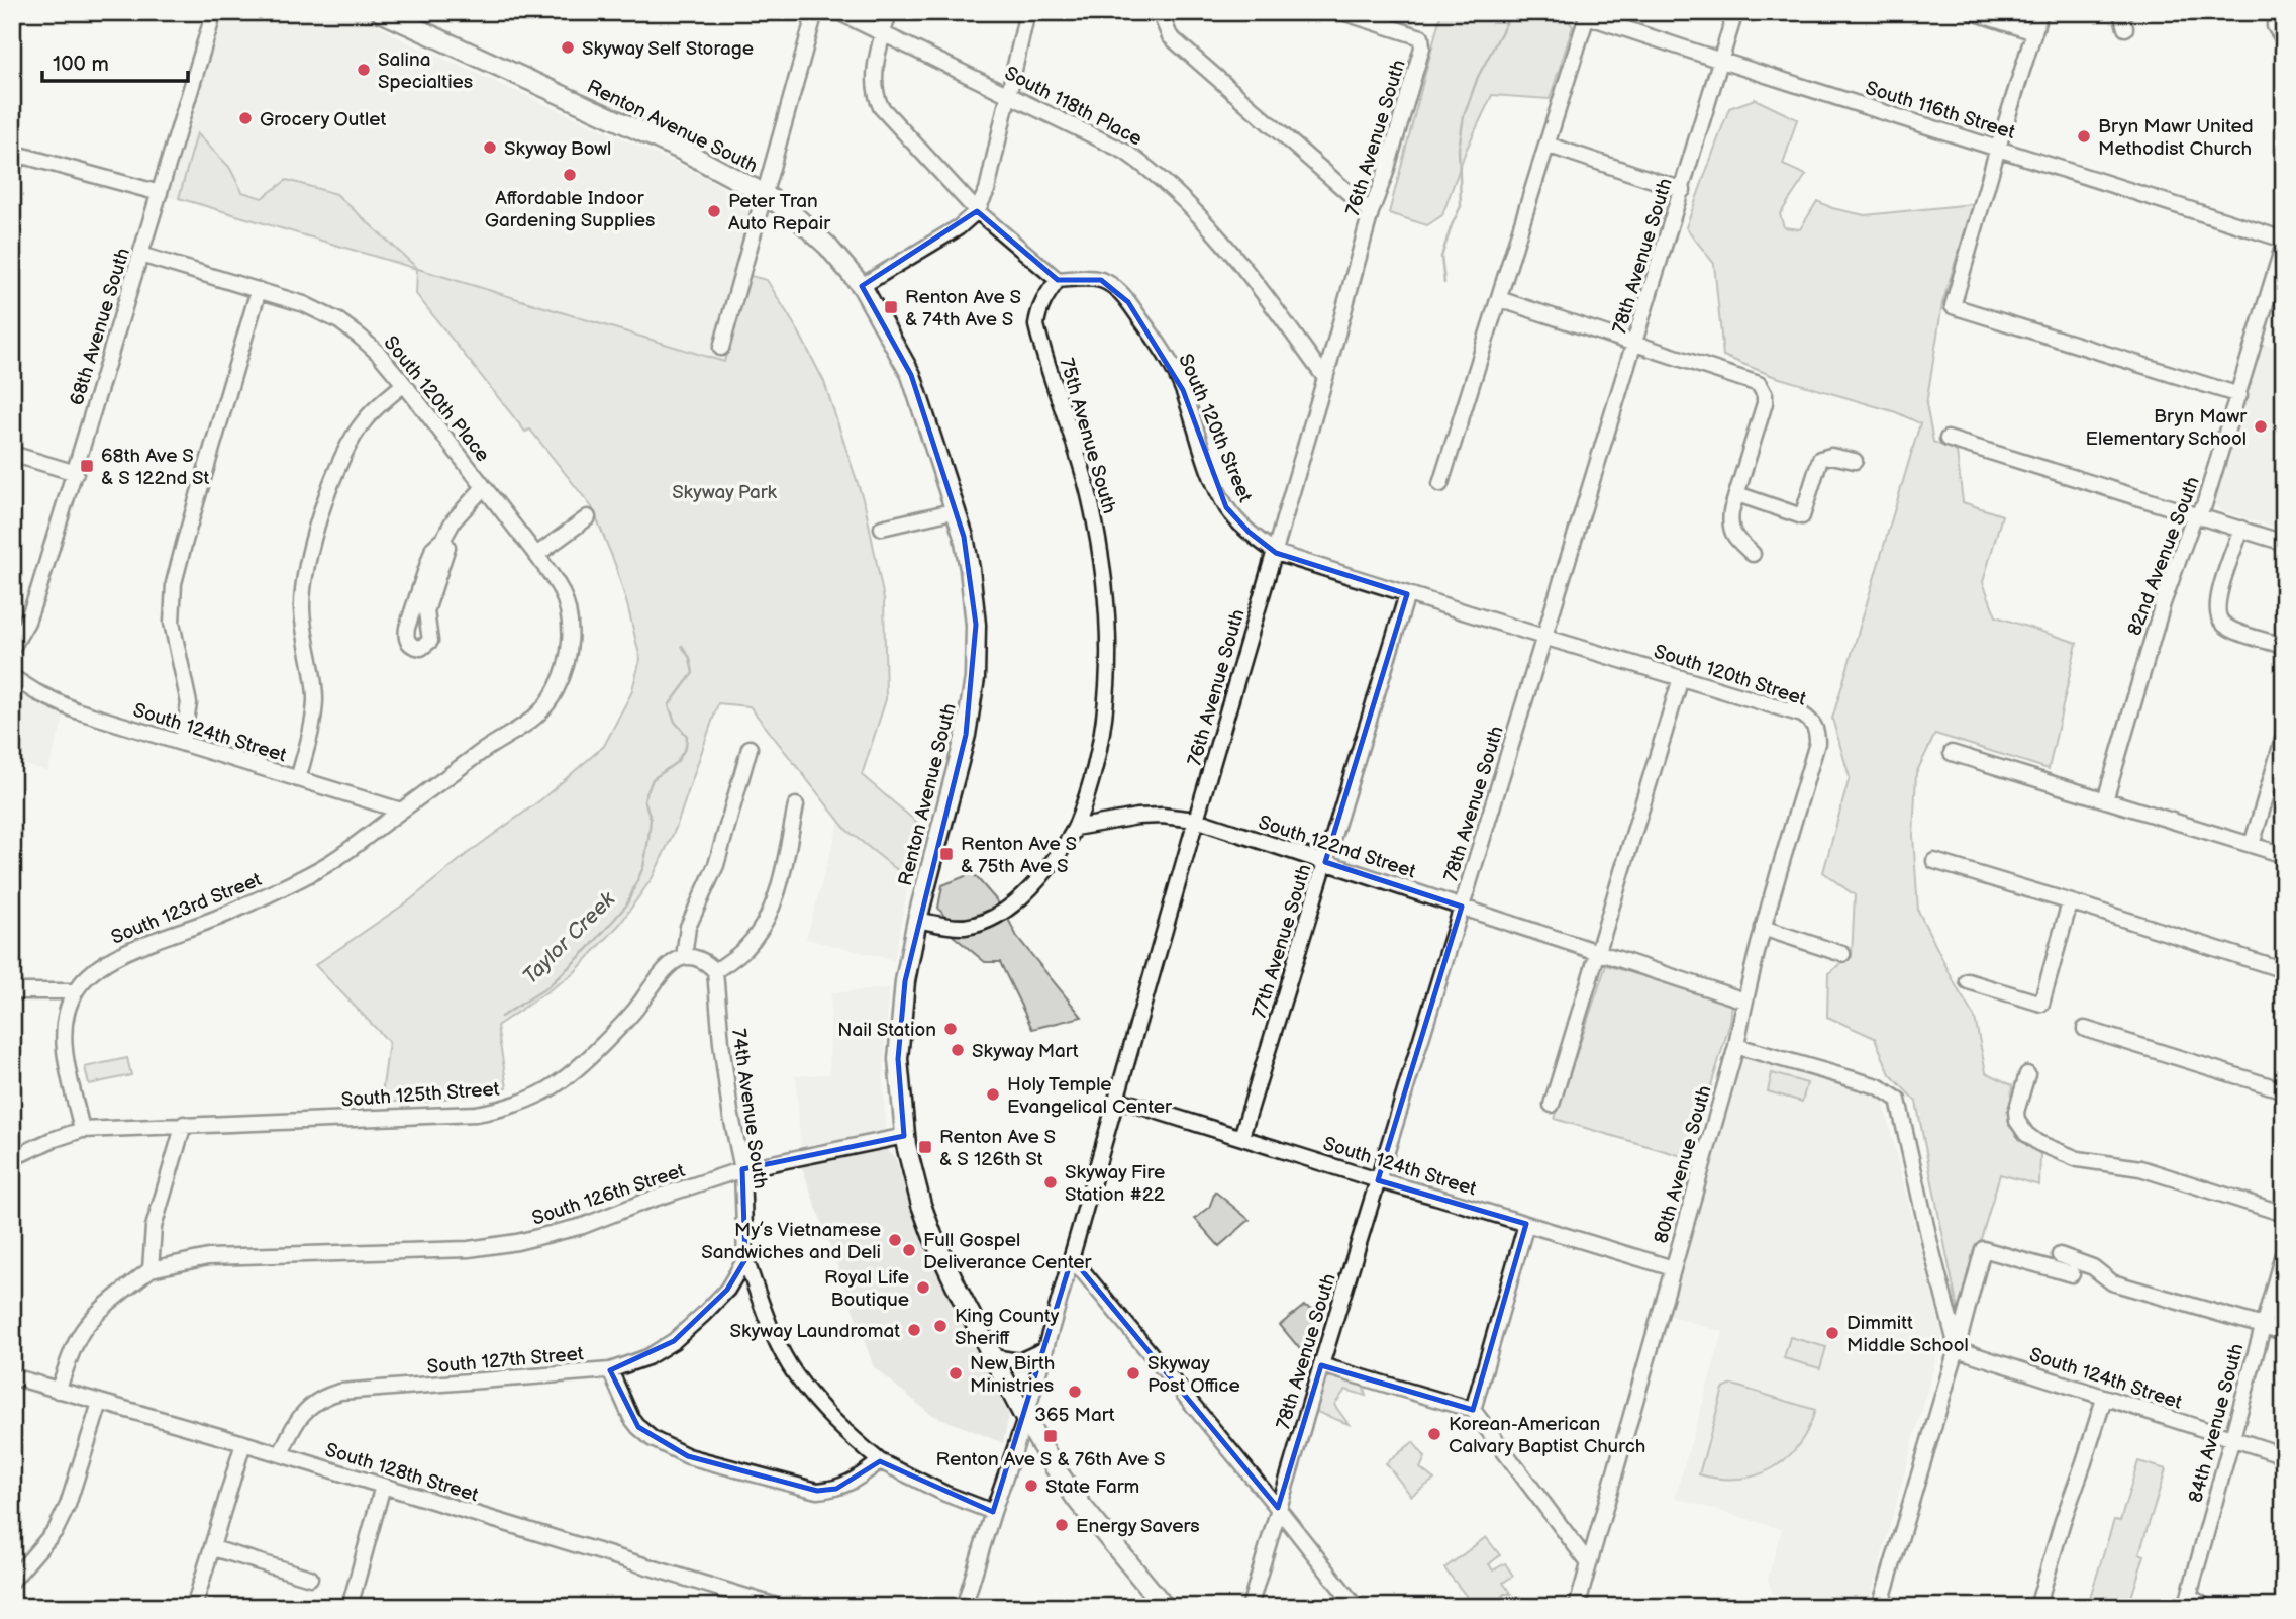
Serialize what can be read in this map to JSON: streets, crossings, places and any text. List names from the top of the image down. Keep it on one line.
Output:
{"streets":{"main road":["Renton Avenue South"],"street":["South 118th Place","South 116th Street","76th Avenue South","78th Avenue South","68th Avenue South","South 120th Place","South 120th Street","75th Avenue South","82nd Avenue South","South 124th Street","South 122nd Street","South 123rd Street","77th Avenue South","South 125th Street","74th Avenue South","80th Avenue South","South 126th Street","South 127th Street","84th Avenue South","South 128th Street"]},"crossings":[["South 118th Place","76th Avenue South"],["South 116th Street","78th Avenue South"],["South 116th Street","82nd Avenue South"],["Renton Avenue South","76th Avenue South"],["Renton Avenue South","75th Avenue South"],["Renton Avenue South","South 126th Street"],["76th Avenue South","South 120th Street"],["76th Avenue South","South 124th Street"],["76th Avenue South","South 122nd Street"],["78th Avenue South","South 120th Street"],["78th Avenue South","South 124th Street"],["78th Avenue South","South 122nd Street"],["68th Avenue South","South 120th Place"],["South 120th Place","South 124th Street"],["South 120th Place","South 123rd Street"],["South 120th Street","75th Avenue South"],["South 120th Street","77th Avenue South"],["South 120th Street","80th Avenue South"],["75th Avenue South","South 122nd Street"],["South 124th Street","South 123rd Street"],["South 124th Street","77th Avenue South"],["South 124th Street","80th Avenue South"],["South 124th Street","84th Avenue South"],["South 122nd Street","77th Avenue South"],["South 122nd Street","80th Avenue South"],["South 123rd Street","South 125th Street"],["74th Avenue South","South 126th Street"],["South 127th Street","South 128th Street"]],"water":["Taylor Creek"],"parks":["Skyway Park"],"places":{"other":["Skyway Self Storage","Salina Specialties","Grocery Outlet","Bryn Mawr United Methodist Church","Skyway Bowl","Affordable Indoor Gardening Supplies","Peter Tran Auto Repair","Bryn Mawr Elementary School","Nail Station","Skyway Mart","Holy Temple Evangelical Center","Skyway Fire Station #22","My’s Vietnamese Sandwiches and Deli","Full Gospel Deliverance Center","Royal Life Boutique","King County Sheriff","Skyway Laundromat","Dimmitt Middle School","New Birth Ministries","Skyway Post Office","365 Mart","Korean-American Calvary Baptist Church","State Farm","Energy Savers"],"transit":["Renton Ave S & 74th Ave S","68th Ave S & S 122nd St","Renton Ave S & 75th Ave S","Renton Ave S & S 126th St","Renton Ave S & 76th Ave S"]},"scale_bar":"100 m"}
